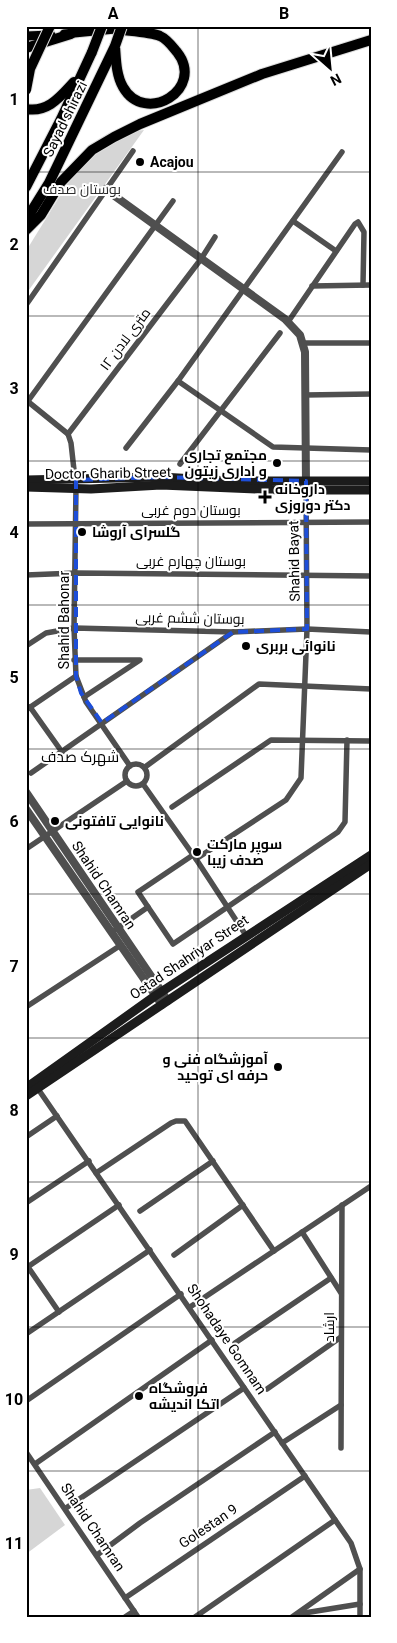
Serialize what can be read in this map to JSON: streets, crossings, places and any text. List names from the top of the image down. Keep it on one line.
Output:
{"streets":{"highway":["Sayad shirazi"],"main road":["Doctor Gharib Street","Ostad Shahriyar Street"],"street":["۱۲ متری لادن","بوستان دوم غربی","بوستان چهارم غربی","Shahid Bayat","بوستان ششم غربی","Shahid Bahonar","Shahid Chamran","ارشاد","Shohadaye Gomnam","Golestan 9"]},"crossings":[["۱۲ متری لادن","Shahid Bahonar"],["Doctor Gharib Street","Shahid Bayat"],["Doctor Gharib Street","Shahid Bahonar"],["بوستان دوم غربی","Shahid Bayat"],["بوستان دوم غربی","Shahid Bahonar"],["بوستان چهارم غربی","Shahid Bayat"],["بوستان چهارم غربی","Shahid Bahonar"],["Shahid Bayat","بوستان ششم غربی"],["بوستان ششم غربی","Shahid Bahonar"],["Shahid Chamran","Ostad Shahriyar Street"],["Shahid Chamran","Golestan 9"],["Ostad Shahriyar Street","Shohadaye Gomnam"],["Shohadaye Gomnam","Golestan 9"]],"districts":["شهرک صدف"],"parks":["بوستان صدف"],"places":{"other":["Acajou","مجتمع تجاری و اداری زیتون","گلسرای آروشا","نانوائی بربری","نانوایی تافتونی","سوپر مارکت صدف زیبا","آموزشگاه فنی و حرفه ای توحید","فروشگاه اتکا اندیشه"],"health":["داروخانه دکتر دوروزی"]},"north":"bottom right","grid":{"columns":["A","B"],"rows":["1","2","3","4","5","6","7","8","9","10","11"]}}
